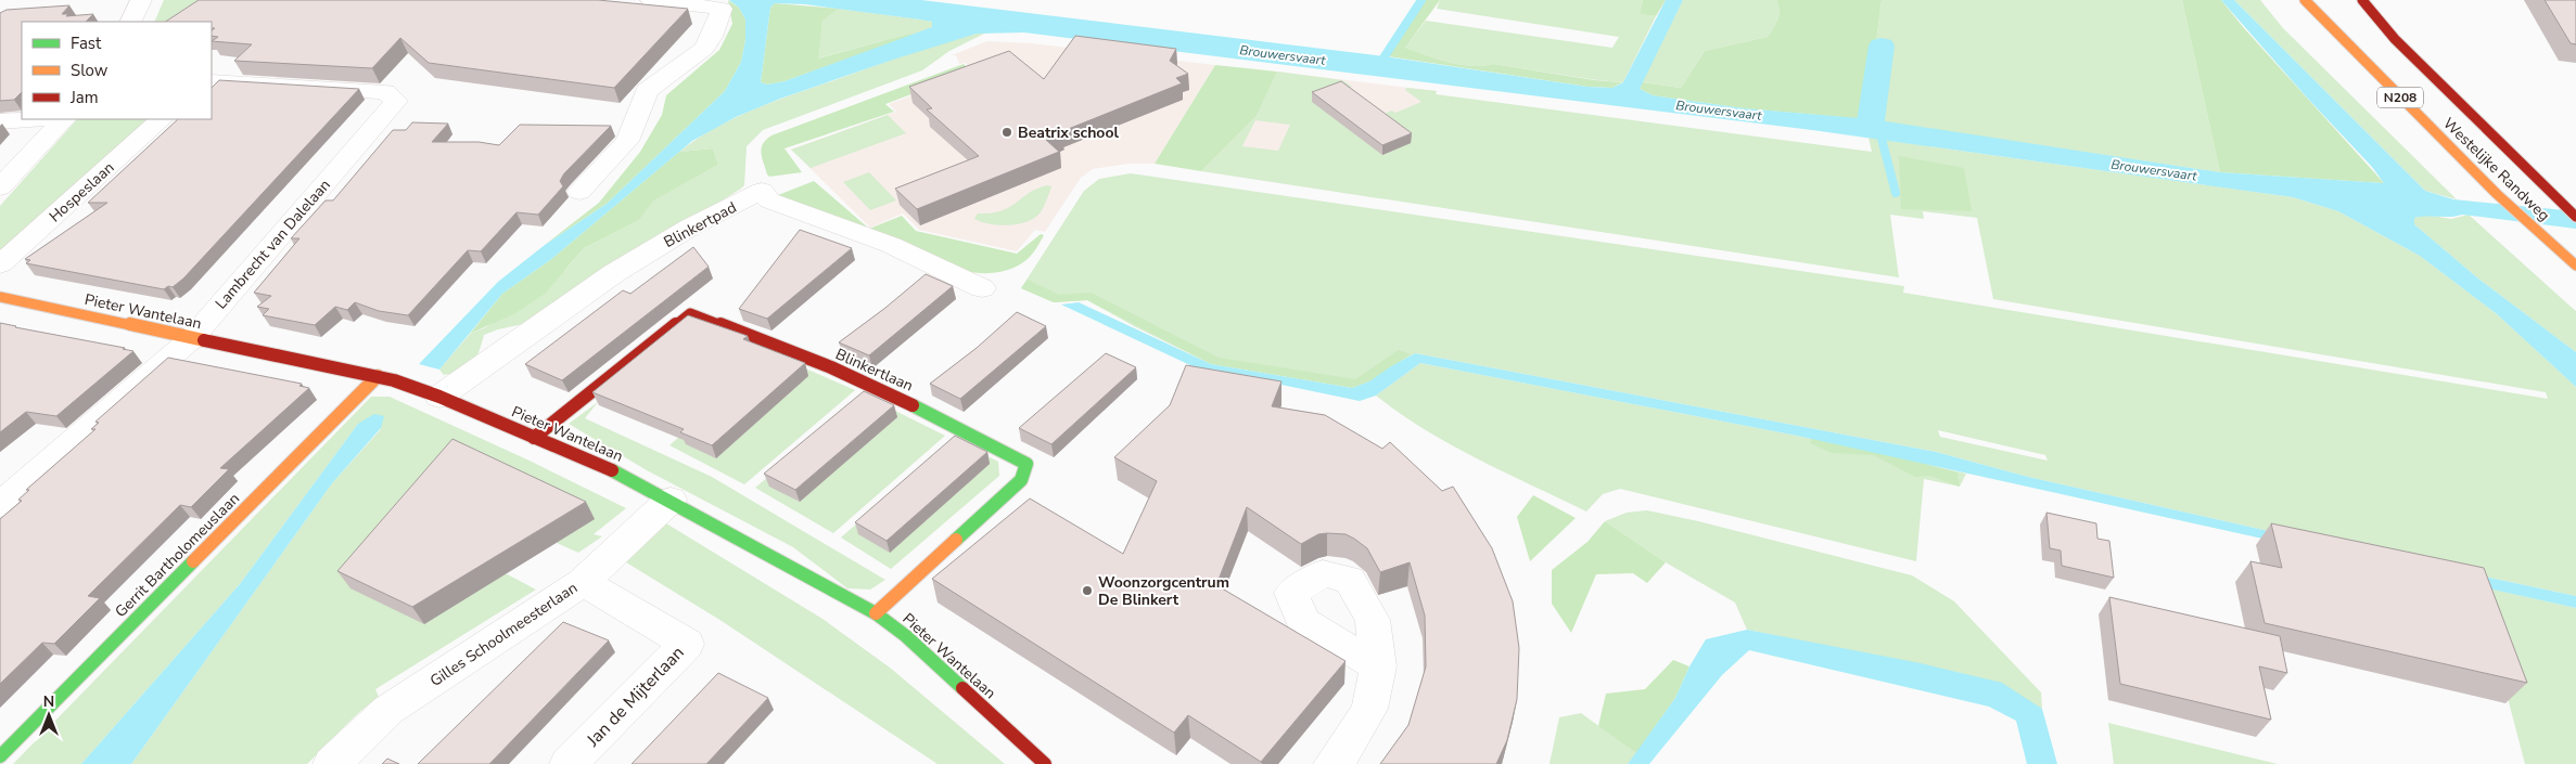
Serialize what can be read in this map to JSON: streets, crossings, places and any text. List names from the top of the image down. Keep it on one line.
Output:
{"streets":{"street":["N208","Westelijke Randweg","Hospeslaan","Blinkertpad","Lambrecht van Dalelaan","Pieter Wantelaan","Blinkertlaan","Gerrit Bartholomeuslaan","Gilles Schoolmeesterlaan","Jan de Mijterlaan"]},"crossings":[["Blinkertpad","Pieter Wantelaan"],["Lambrecht van Dalelaan","Pieter Wantelaan"],["Pieter Wantelaan","Blinkertlaan"],["Pieter Wantelaan","Gerrit Bartholomeuslaan"],["Pieter Wantelaan","Gilles Schoolmeesterlaan"],["Gilles Schoolmeesterlaan","Jan de Mijterlaan"]],"water":["Brouwersvaart"],"places":["Beatrix school","Woonzorgcentrum De Blinkert"],"legend":["Fast","Slow","Jam"],"north":"top"}
